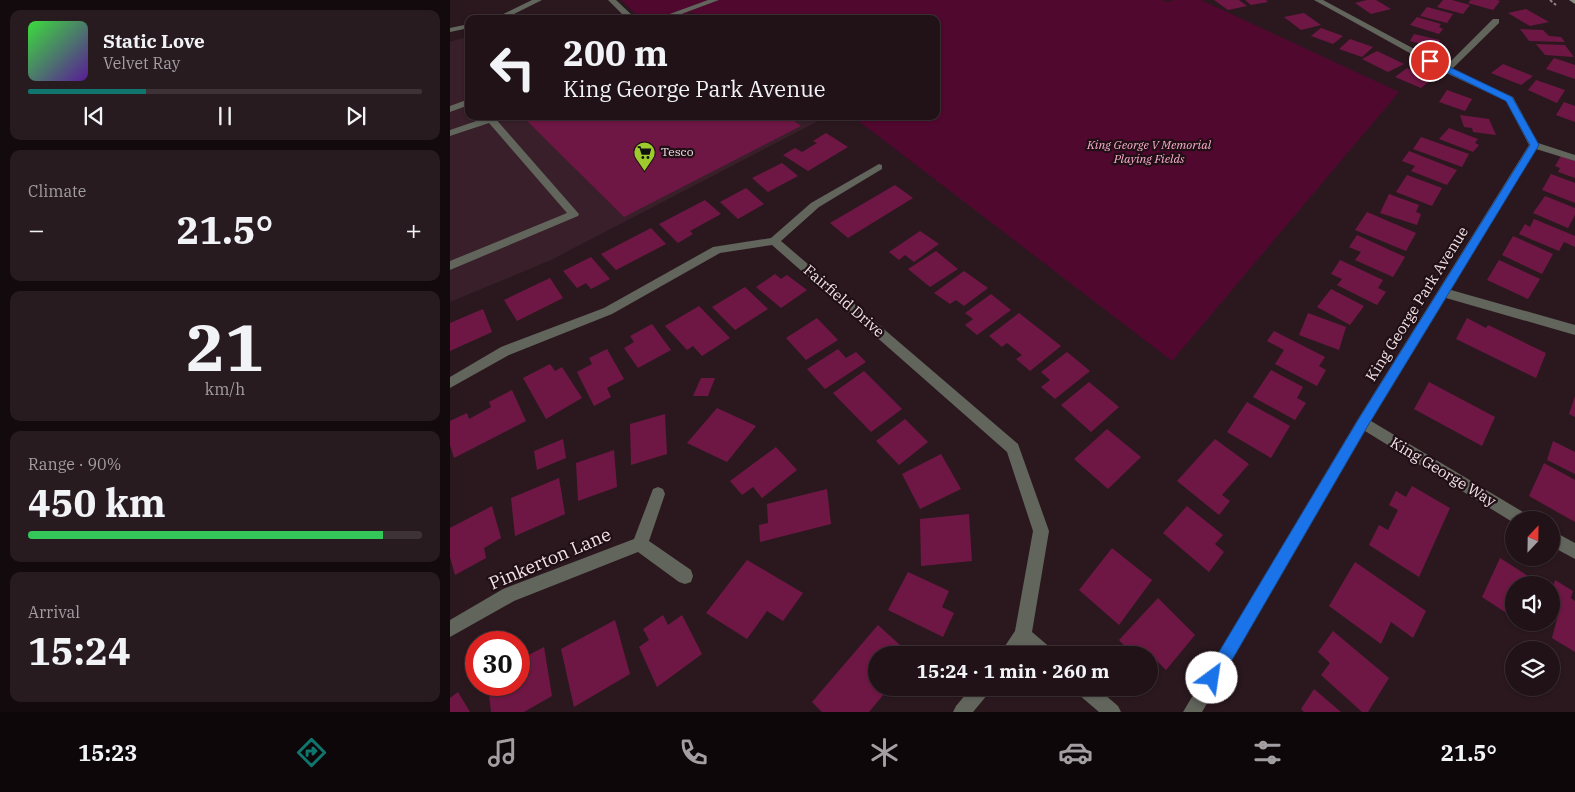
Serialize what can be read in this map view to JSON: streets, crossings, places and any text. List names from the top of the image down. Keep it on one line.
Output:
{"streets":{"street":["Fairfield Drive","King George Park Avenue","King George Way","Pinkerton Lane"]},"crossings":[["King George Park Avenue","King George Way"]],"parks":["King George V Memorial Playing Fields"],"places":{"supermarket":["Tesco"]},"north":"top","page":{"turn":["200 m","King George Park Avenue"],"song":["Static Love","Velvet Ray"],"tile":["Climate",["21","km/h"],["Range · 90%","450 km"],["Arrival","15:24"]],"heat":["−","21.5°","+"],"limit":"30","trip":"15:24 · 1 min · 260 m","tabs":["15:23","21.5°"]}}
